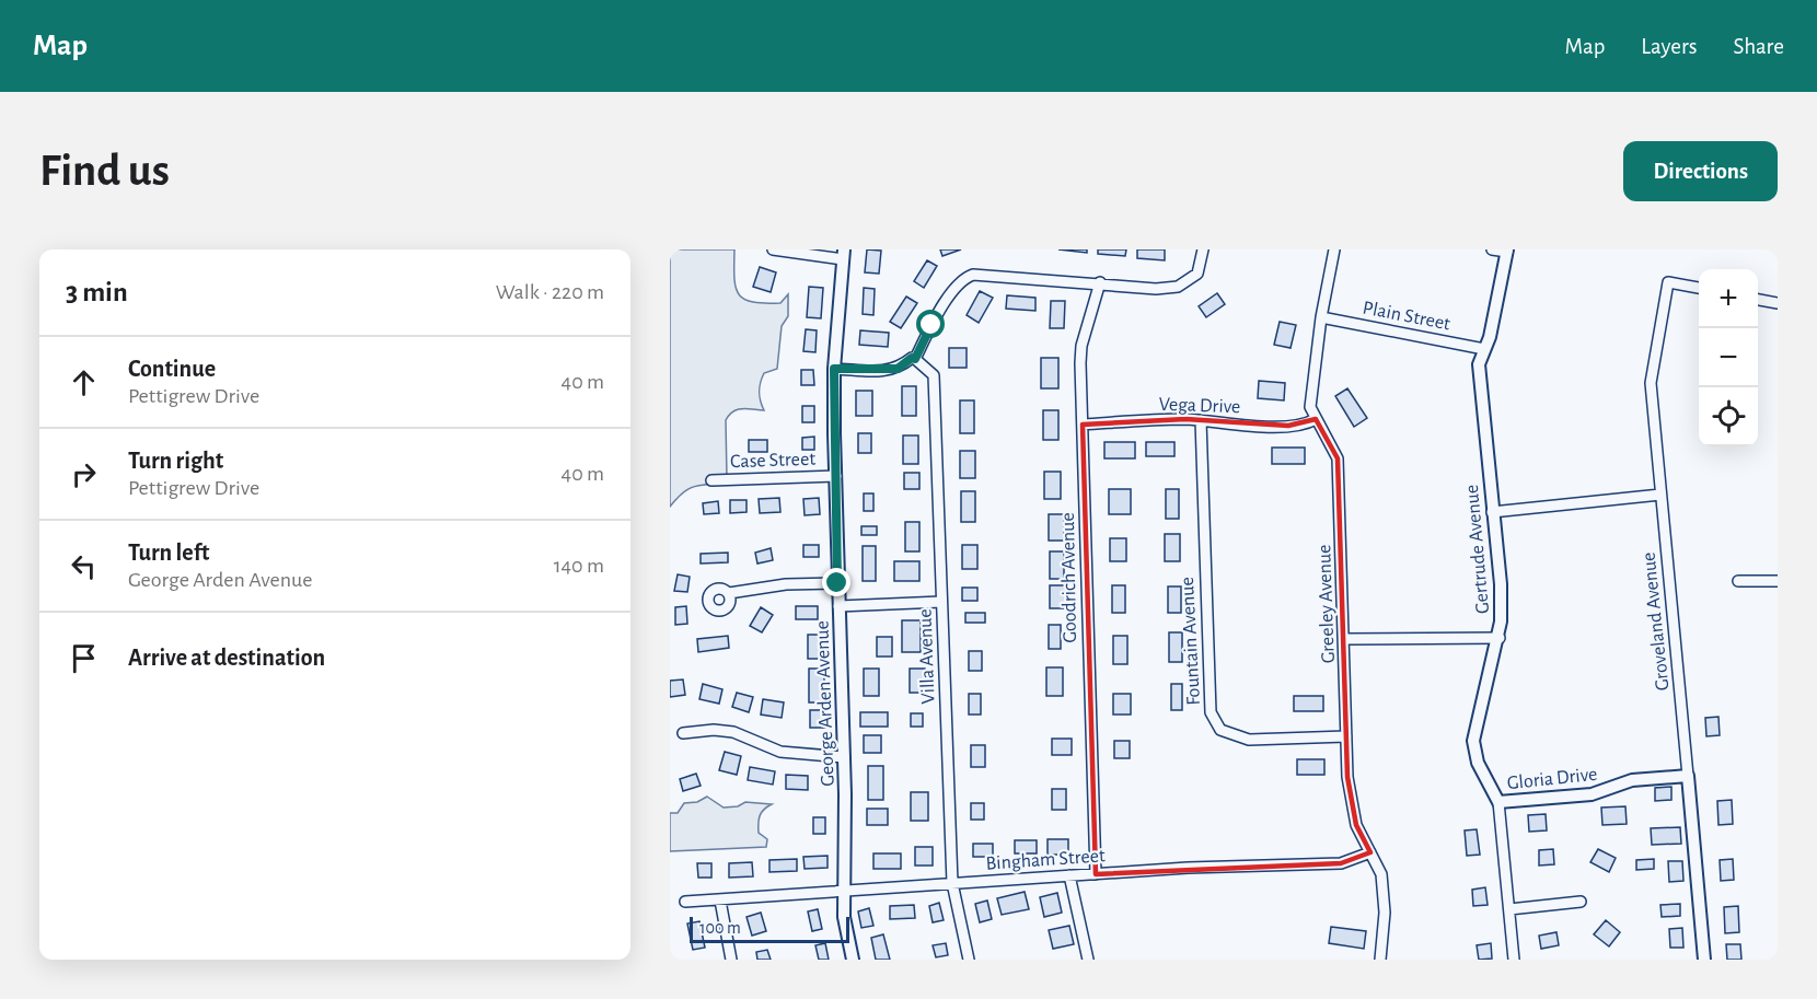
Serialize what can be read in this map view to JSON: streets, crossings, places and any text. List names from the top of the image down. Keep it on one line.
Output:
{"streets":{"street":["Plain Street","Vega Drive","Case Street","Gertrude Avenue","Goodrich Avenue","Greeley Avenue","Groveland Avenue","Fountain Avenue","Villa Avenue","George Arden Avenue","Gloria Drive","Bingham Street"]},"crossings":[["Plain Street","Gertrude Avenue"],["Plain Street","Greeley Avenue"],["Vega Drive","Goodrich Avenue"],["Vega Drive","Greeley Avenue"],["Vega Drive","Fountain Avenue"],["Case Street","George Arden Avenue"],["Gertrude Avenue","Gloria Drive"],["Goodrich Avenue","Bingham Street"],["Greeley Avenue","Fountain Avenue"],["Greeley Avenue","Bingham Street"],["Groveland Avenue","Gloria Drive"],["Villa Avenue","Bingham Street"],["George Arden Avenue","Bingham Street"]],"scale_bar":"100 m","page":{"header":"Map","nav":["Map","Layers","Share"],"buttons":"Directions","title":"Find us","heading":["3 min","Walk · 220 m"],"map_buttons":["+","−"],"list":[["Continue","Pettigrew Drive","40 m"],["Turn right","Pettigrew Drive","40 m"],["Turn left","George Arden Avenue","140 m"],"Arrive at destination"],"scale":"100 m"}}
